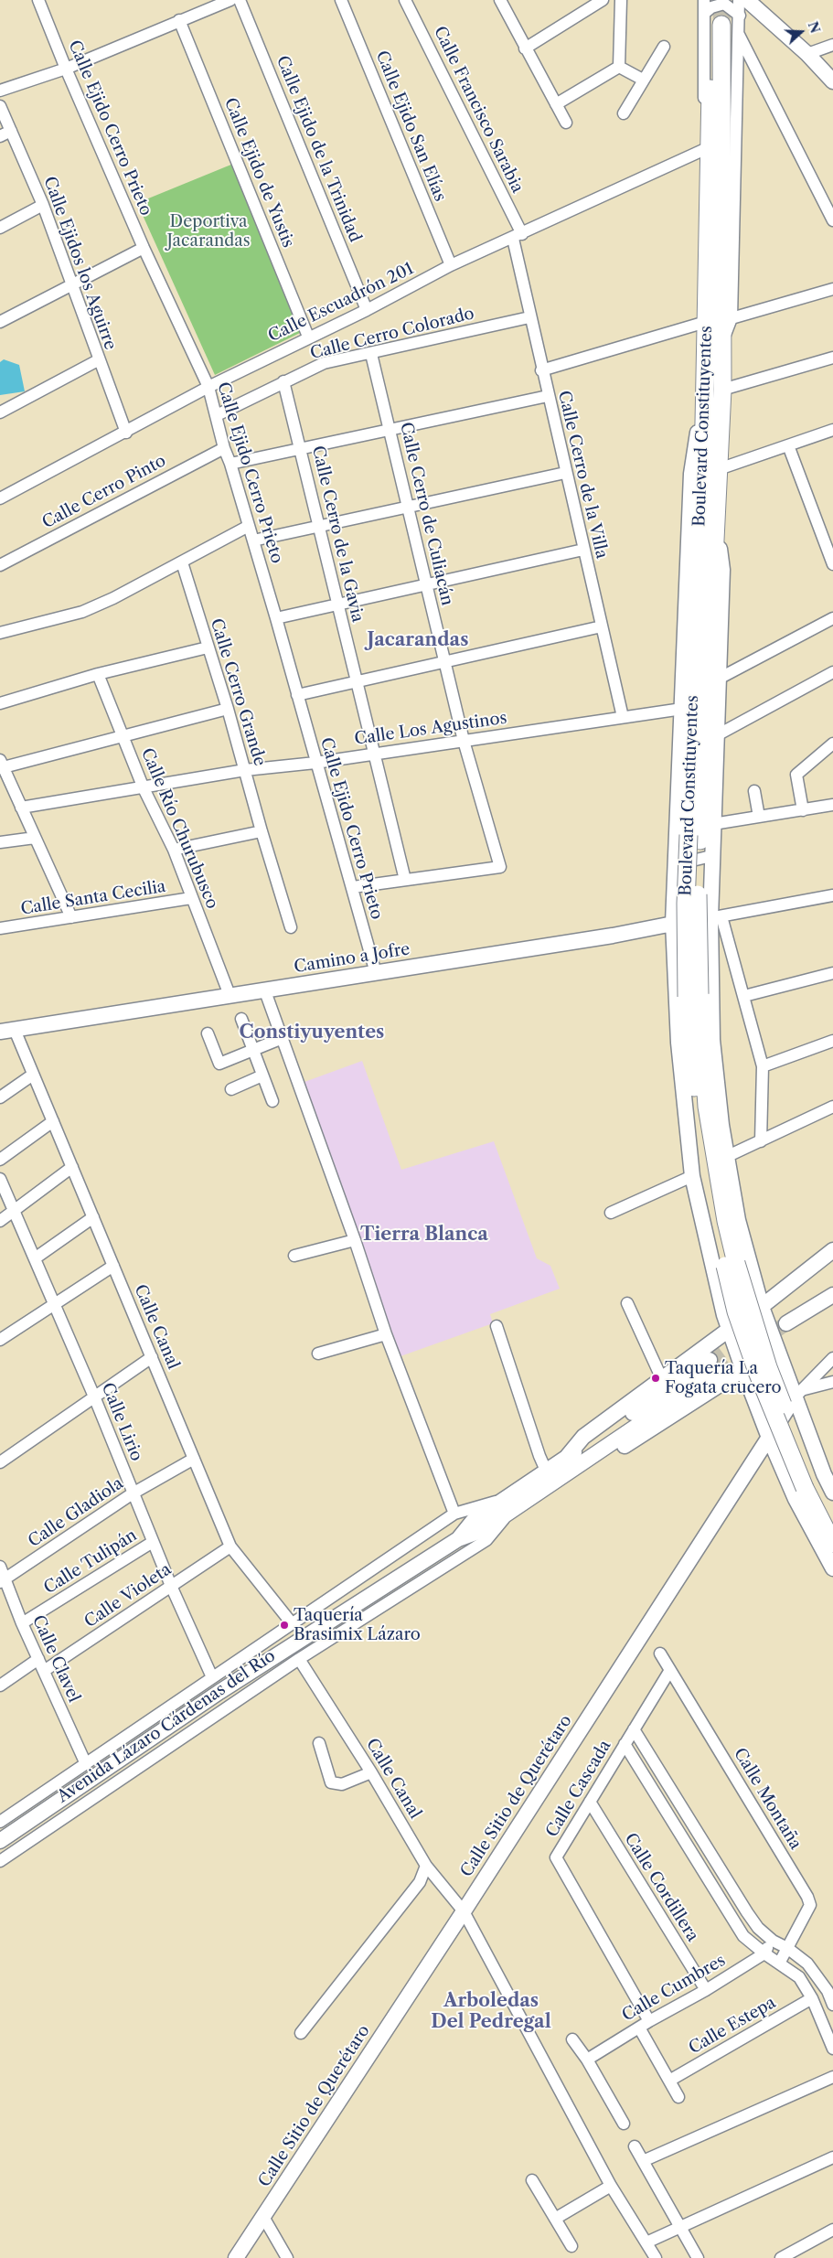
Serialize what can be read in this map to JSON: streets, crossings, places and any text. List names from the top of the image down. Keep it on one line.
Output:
{"streets":{"highway":["Boulevard Constituyentes"],"main road":["Camino a Jofre","Avenida Lázaro Cárdenas del Río","Calle Sitio de Querétaro"],"street":["Calle Francisco Sarabia","Calle Ejido San Elías","Calle Ejido Cerro Prieto","Calle Ejido de la Trinidad","Calle Ejido de Yustis","Calle Ejidos los Aguirre","Calle Escuadrón 201","Calle Cerro Colorado","Calle Cerro de la Villa","Calle Cerro Pinto","Calle Cerro de Culiacán","Calle Cerro de la Gavia","Calle Cerro Grande","Calle Los Agustinos","Calle Río Churubusco","Calle Santa Cecilia","Calle Canal","Calle Lirio","Calle Gladiola","Calle Tulipán","Calle Violeta","Calle Clavel","Calle Cascada","Calle Montaña","Calle Cordillera","Calle Cumbres","Calle Estepa"]},"crossings":[["Calle Francisco Sarabia","Calle Escuadrón 201"],["Calle Francisco Sarabia","Calle Cerro de la Villa"],["Calle Ejido San Elías","Calle Escuadrón 201"],["Calle Ejido Cerro Prieto","Calle Escuadrón 201"],["Calle Ejido Cerro Prieto","Calle Cerro Colorado"],["Calle Ejido Cerro Prieto","Calle Cerro Pinto"],["Calle Ejido Cerro Prieto","Calle Los Agustinos"],["Calle Ejido Cerro Prieto","Camino a Jofre"],["Calle Ejido de la Trinidad","Calle Escuadrón 201"],["Calle Ejido de Yustis","Calle Escuadrón 201"],["Calle Ejidos los Aguirre","Calle Escuadrón 201"],["Calle Escuadrón 201","Calle Cerro de la Villa"],["Calle Cerro Colorado","Calle Cerro de la Villa"],["Calle Cerro Colorado","Calle Cerro de Culiacán"],["Calle Cerro Colorado","Calle Cerro de la Gavia"],["Boulevard Constituyentes","Calle Los Agustinos"],["Calle Cerro de la Villa","Calle Los Agustinos"],["Calle Cerro de Culiacán","Calle Cerro de la Gavia"],["Calle Cerro de Culiacán","Calle Los Agustinos"],["Calle Cerro de la Gavia","Calle Los Agustinos"],["Calle Cerro Grande","Calle Los Agustinos"],["Calle Los Agustinos","Calle Río Churubusco"],["Calle Río Churubusco","Calle Santa Cecilia"],["Calle Río Churubusco","Camino a Jofre"],["Camino a Jofre","Calle Canal"],["Calle Canal","Calle Gladiola"],["Calle Canal","Calle Violeta"],["Calle Canal","Avenida Lázaro Cárdenas del Río"],["Calle Canal","Calle Sitio de Querétaro"],["Calle Lirio","Calle Gladiola"],["Calle Lirio","Calle Tulipán"],["Calle Lirio","Calle Violeta"],["Calle Lirio","Avenida Lázaro Cárdenas del Río"],["Calle Gladiola","Calle Clavel"],["Calle Tulipán","Calle Clavel"],["Calle Violeta","Calle Clavel"],["Calle Clavel","Avenida Lázaro Cárdenas del Río"],["Calle Cascada","Calle Montaña"],["Calle Cascada","Calle Cordillera"],["Calle Cascada","Calle Cumbres"],["Calle Cordillera","Calle Cumbres"]],"districts":["Jacarandas","Constiyuyentes","Tierra Blanca","Arboledas Del Pedregal"],"parks":["Deportiva Jacarandas"],"places":["Taquería La Fogata crucero","Taquería Brasimix Lázaro"],"north":"right"}
